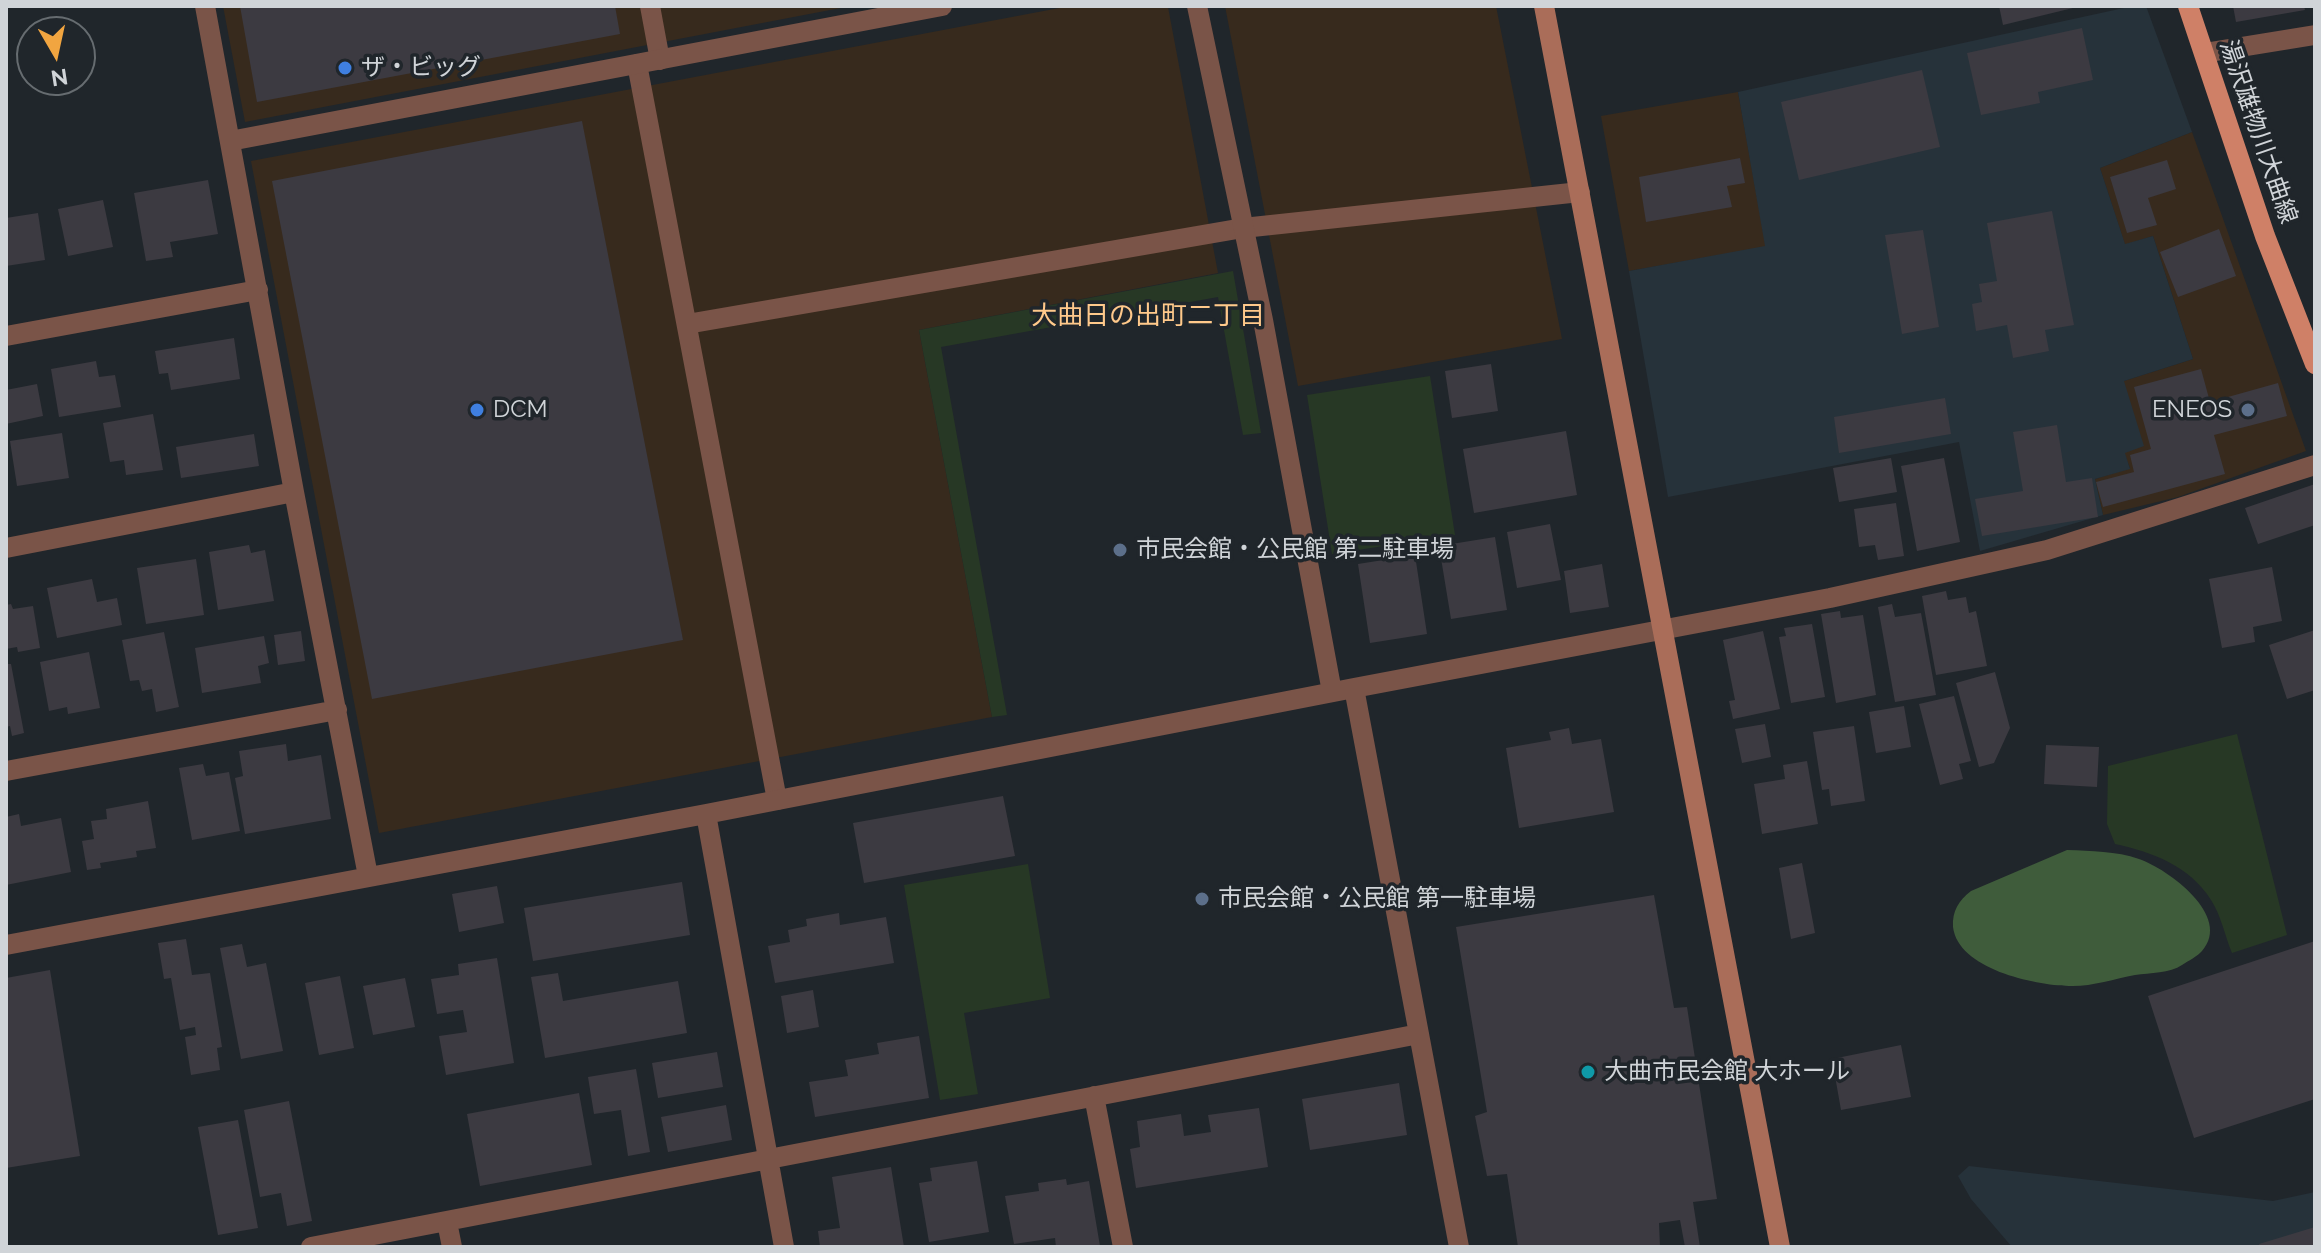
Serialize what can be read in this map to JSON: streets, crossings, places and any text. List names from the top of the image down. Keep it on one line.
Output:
{"streets":{"main road":["湯沢雄物川大曲線"]},"districts":["大曲日の出町二丁目"],"places":["ザ・ビッグ","DCM","ENEOS","市民会館・公民館 第二駐車場","市民会館・公民館 第一駐車場","大曲市民会館 大ホール"],"north":"bottom"}
